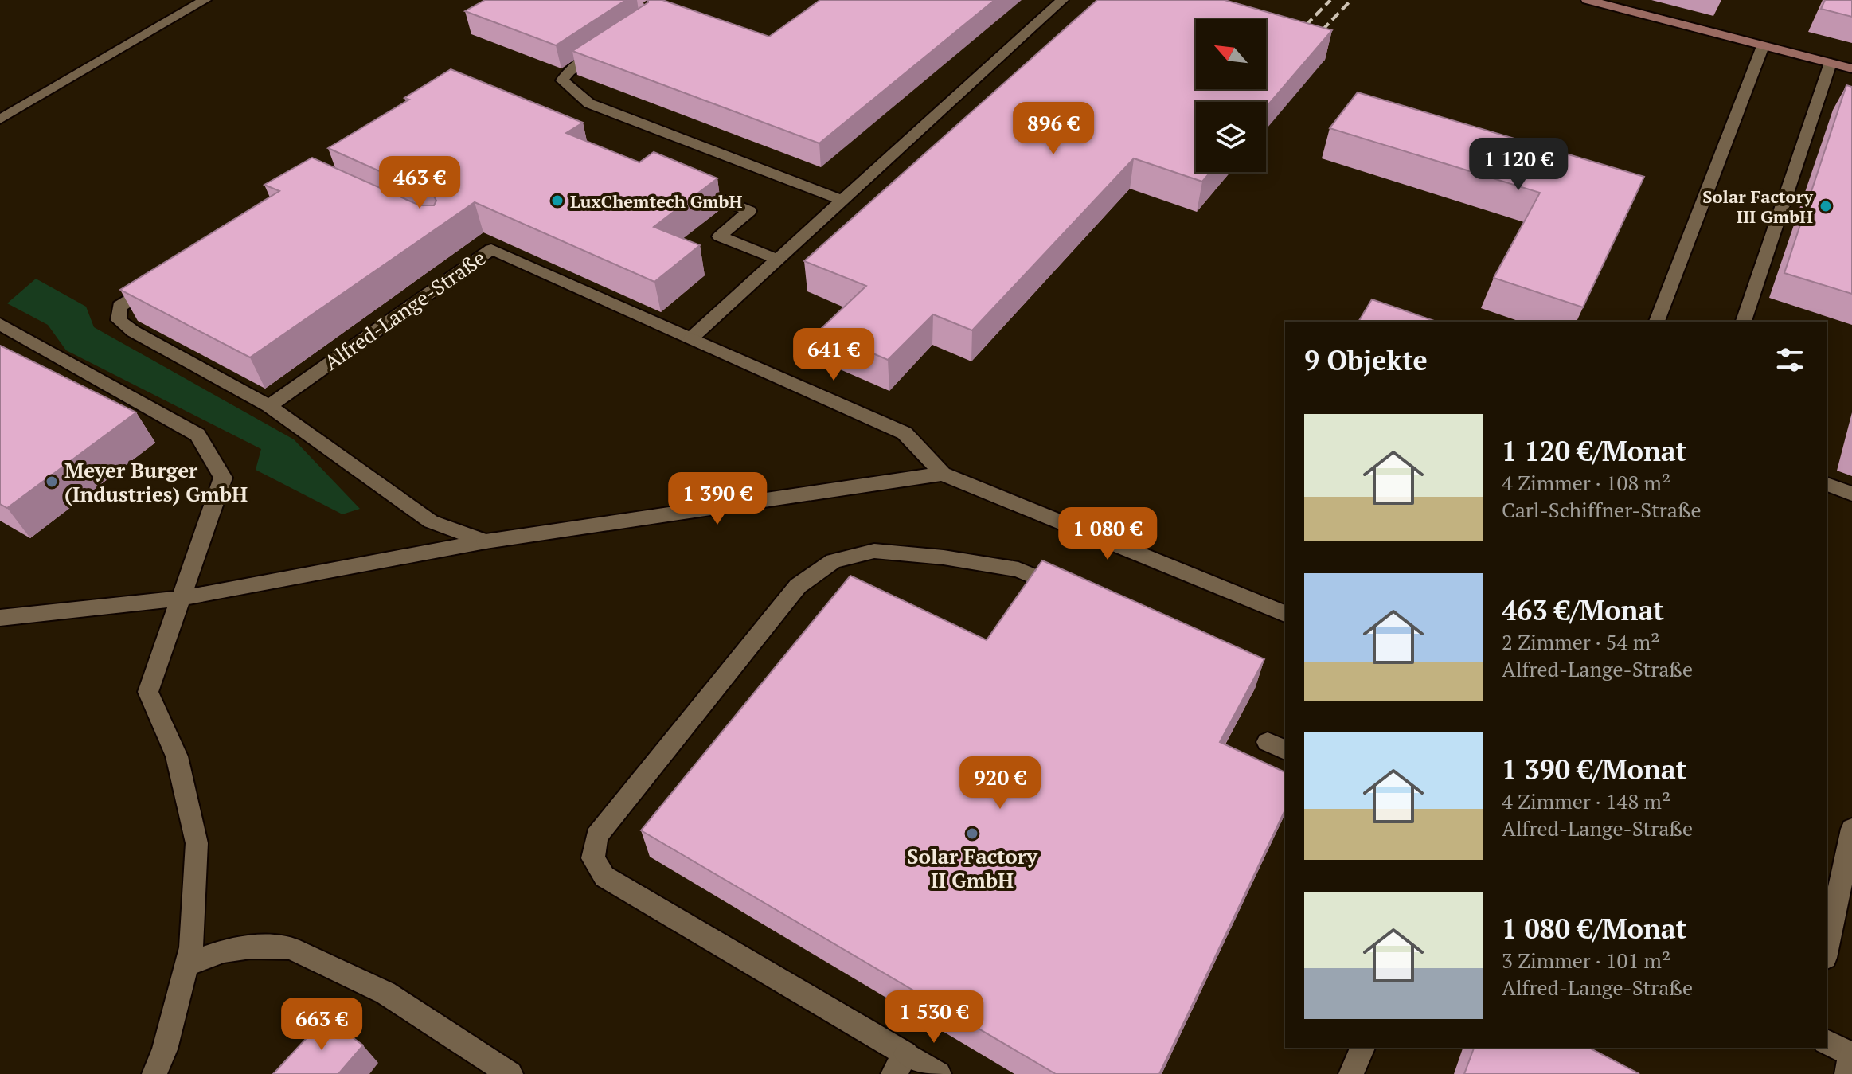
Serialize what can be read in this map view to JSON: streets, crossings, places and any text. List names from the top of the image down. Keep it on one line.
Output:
{"streets":{"street":["Alfred-Lange-Straße"]},"places":["LuxChemtech GmbH","Solar Factory III GmbH","Meyer Burger (Industries) GmbH","Solar Factory II GmbH"],"north":"top left","page":{"price":["896 €","1 120 €","463 €","641 €","1 390 €","1 080 €","920 €","1 530 €","663 €"],"heading":"9 Objekte","list":[{"name":"1 120 €/Monat","note":"4 Zimmer · 108 m² · Carl-Schiffner-Straße"},{"name":"463 €/Monat","note":"2 Zimmer · 54 m² · Alfred-Lange-Straße"},{"name":"1 390 €/Monat","note":"4 Zimmer · 148 m² · Alfred-Lange-Straße"},{"name":"1 080 €/Monat","note":"3 Zimmer · 101 m² · Alfred-Lange-Straße"}]}}
